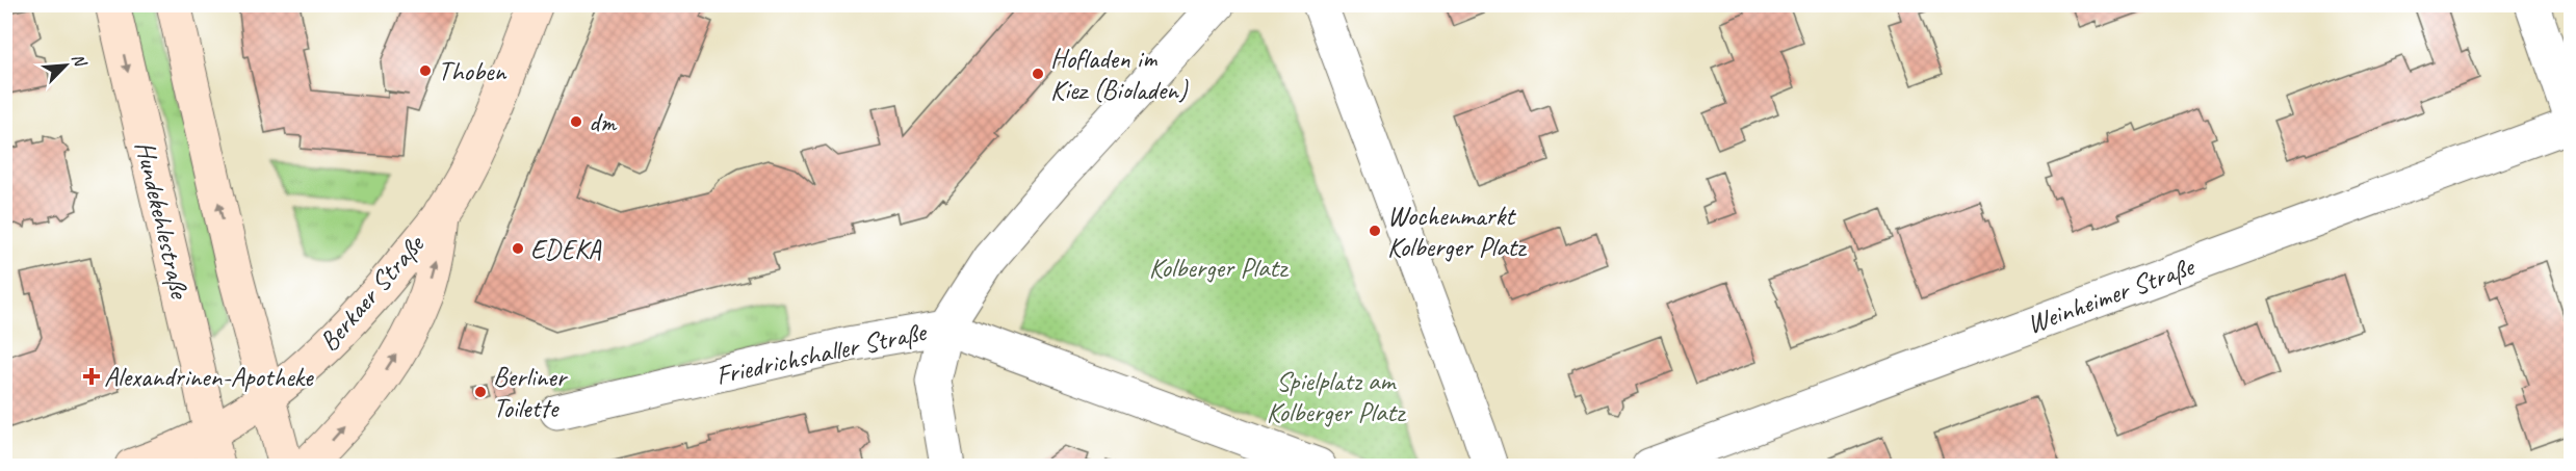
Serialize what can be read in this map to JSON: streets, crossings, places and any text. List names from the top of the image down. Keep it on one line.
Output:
{"streets":{"street":["Hundekehlestraße","Berkaer Straße","Weinheimer Straße","Friedrichshaller Straße"]},"crossings":[["Hundekehlestraße","Berkaer Straße"]],"parks":["Kolberger Platz","Spielplatz am Kolberger Platz"],"places":{"other":["Thoben","Hofladen im Kiez (Bioladen)","dm","Wochenmarkt Kolberger Platz","EDEKA","Berliner Toilette"],"health":["Alexandrinen-Apotheke"]},"north":"top right"}
